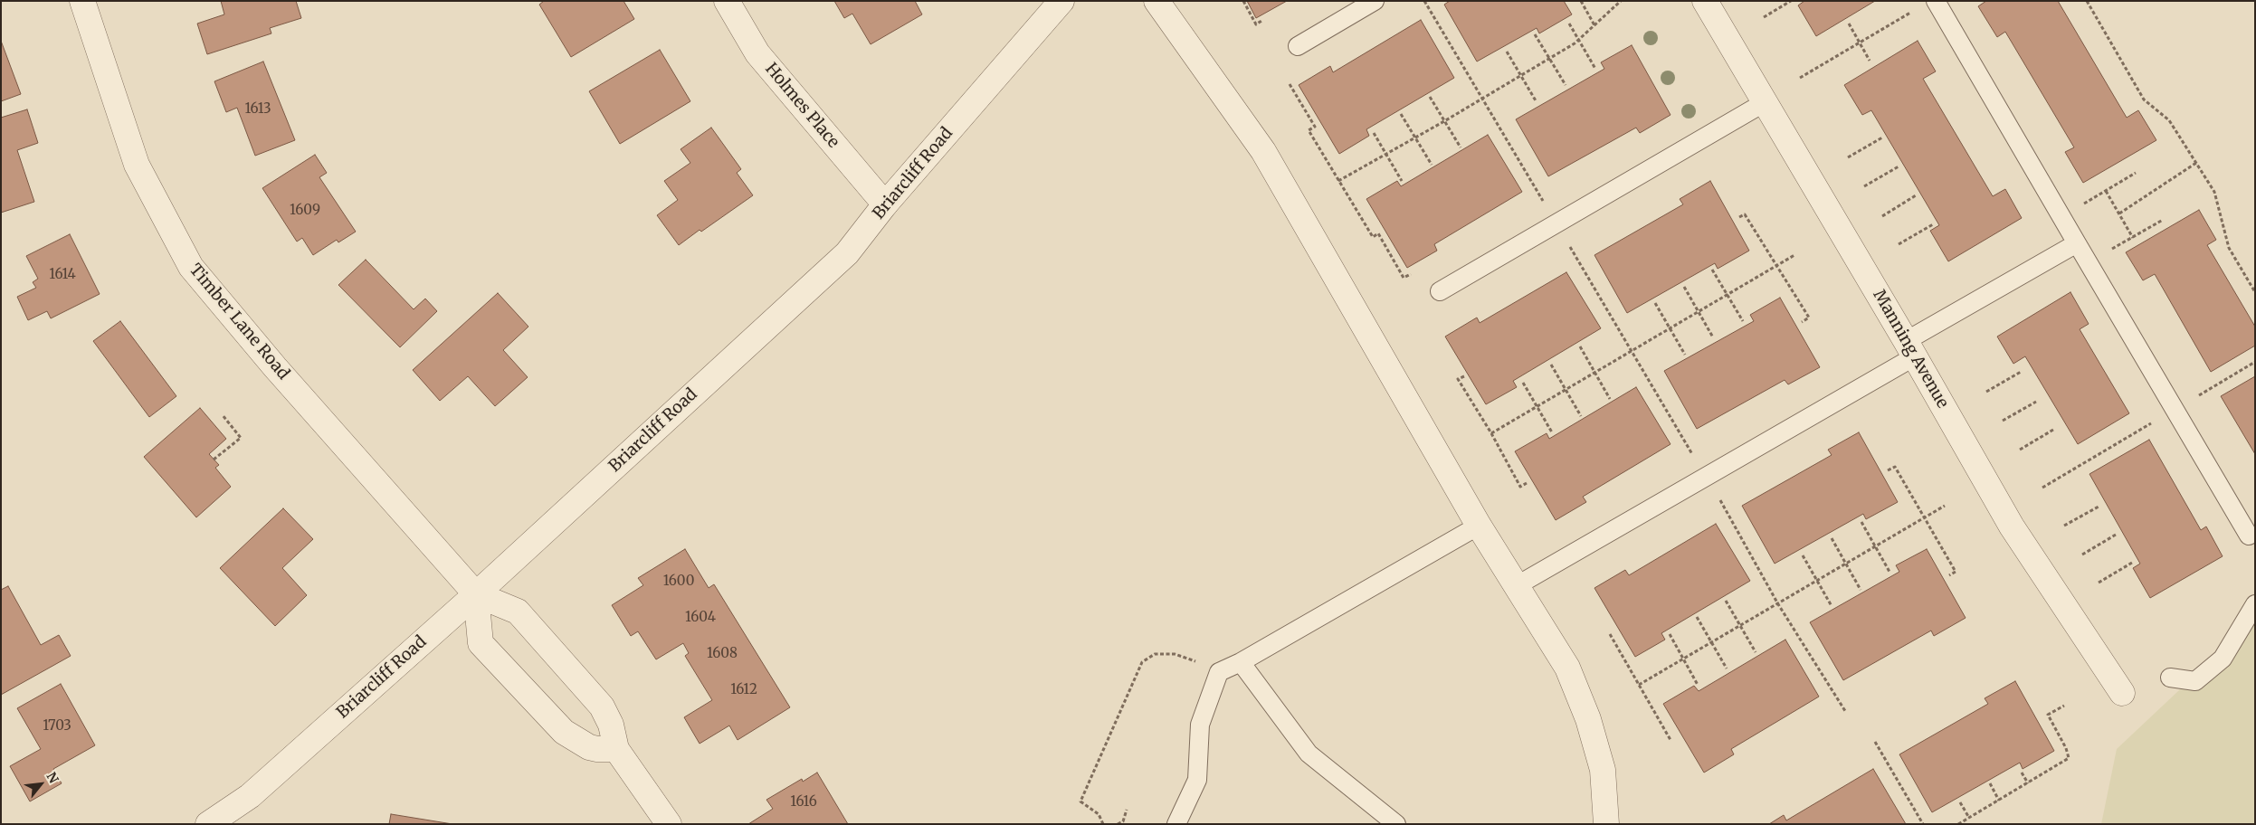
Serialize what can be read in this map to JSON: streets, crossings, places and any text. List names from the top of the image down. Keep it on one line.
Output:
{"streets":{"street":["Holmes Place","Briarcliff Road","Timber Lane Road","Manning Avenue"]},"crossings":[["Holmes Place","Briarcliff Road"],["Briarcliff Road","Timber Lane Road"]],"house_numbers":["1613","1609","1614","1600","1604","1608","1612","1703","1616"],"north":"top right"}
